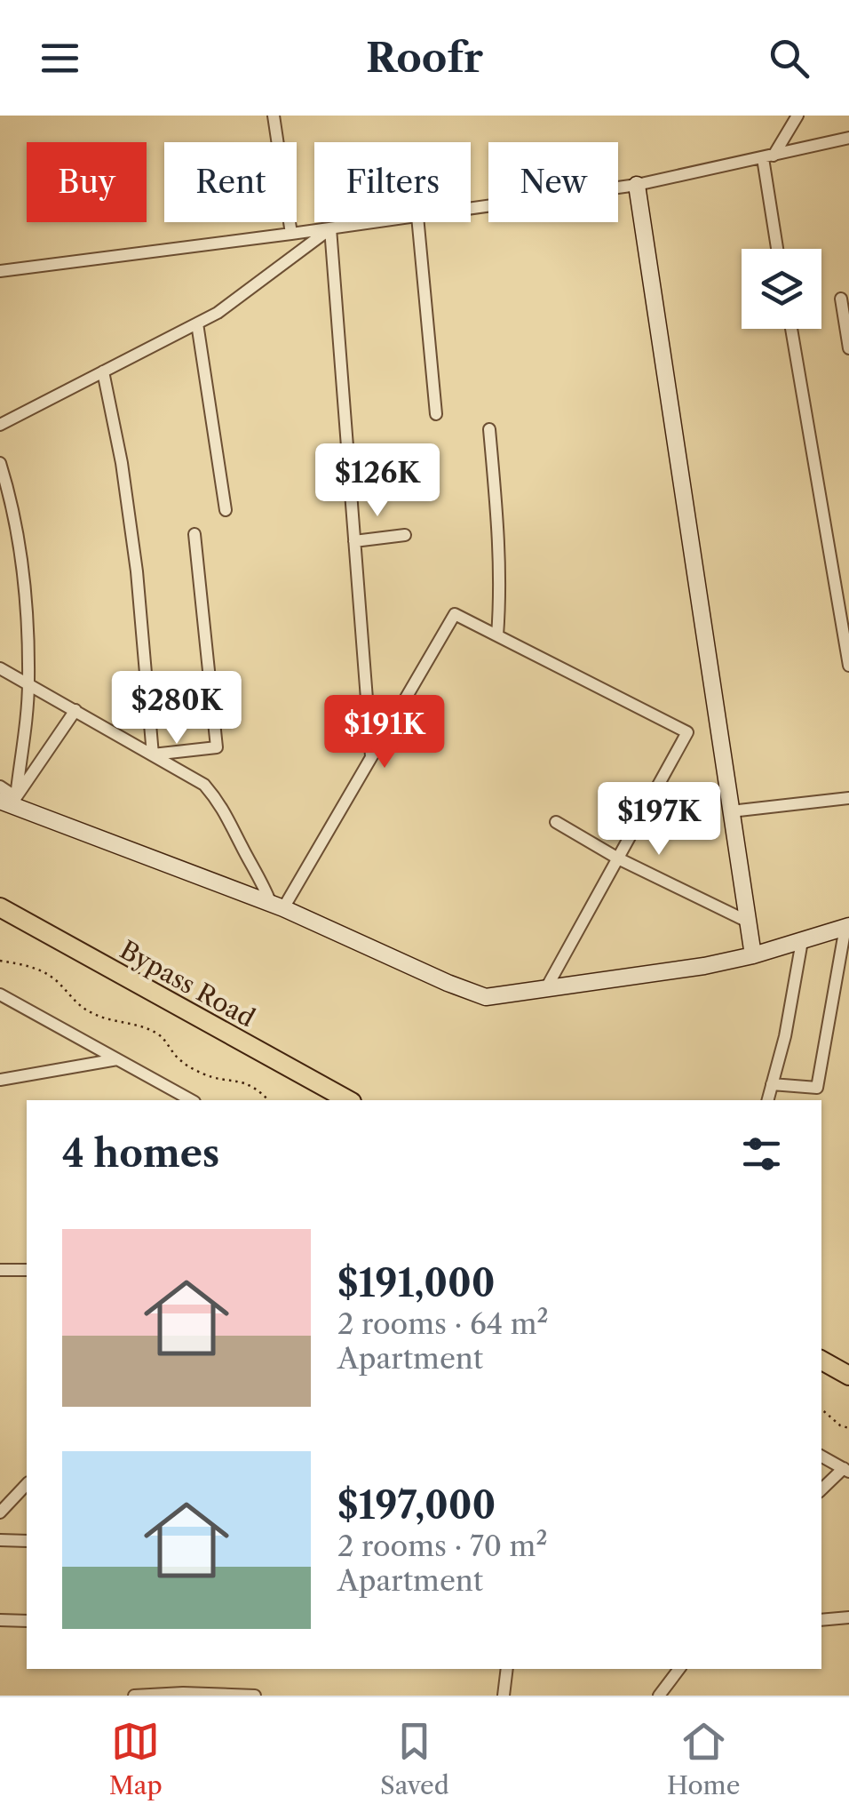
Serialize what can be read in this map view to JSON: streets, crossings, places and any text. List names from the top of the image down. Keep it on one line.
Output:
{"streets":{"main road":["Bypass Road"]},"page":{"header":"Roofr","chip":["Buy","Rent","Filters","New"],"price":["$126K","$280K","$191K","$197K"],"heading":"4 homes","list":[{"name":"$191,000","note":"2 rooms · 64 m² · Apartment"},{"name":"$197,000","note":"2 rooms · 70 m² · Apartment"}],"tabs":["Map","Saved","Home"]}}
